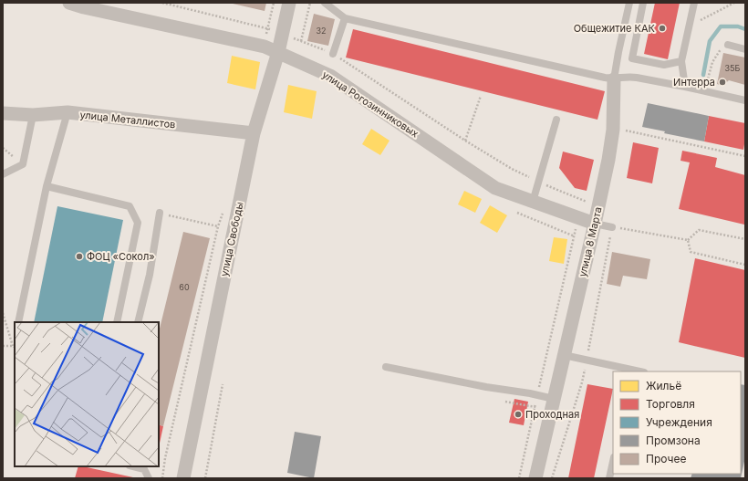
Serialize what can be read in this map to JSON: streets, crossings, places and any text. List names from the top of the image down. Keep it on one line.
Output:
{"streets":{"street":["улица Рогозинниковых","улица Металлистов","улица Свободы","улица 8 Марта"]},"crossings":[["улица Рогозинниковых","улица Свободы"],["улица Рогозинниковых","улица 8 Марта"],["улица Металлистов","улица Свободы"]],"places":["Общежитие КАК","Интерра","ФОЦ «Сокол»","Проходная"],"house_numbers":["32","35Б","60"],"legend":["Жильё","Торговля","Учреждения","Промзона","Прочее"]}
